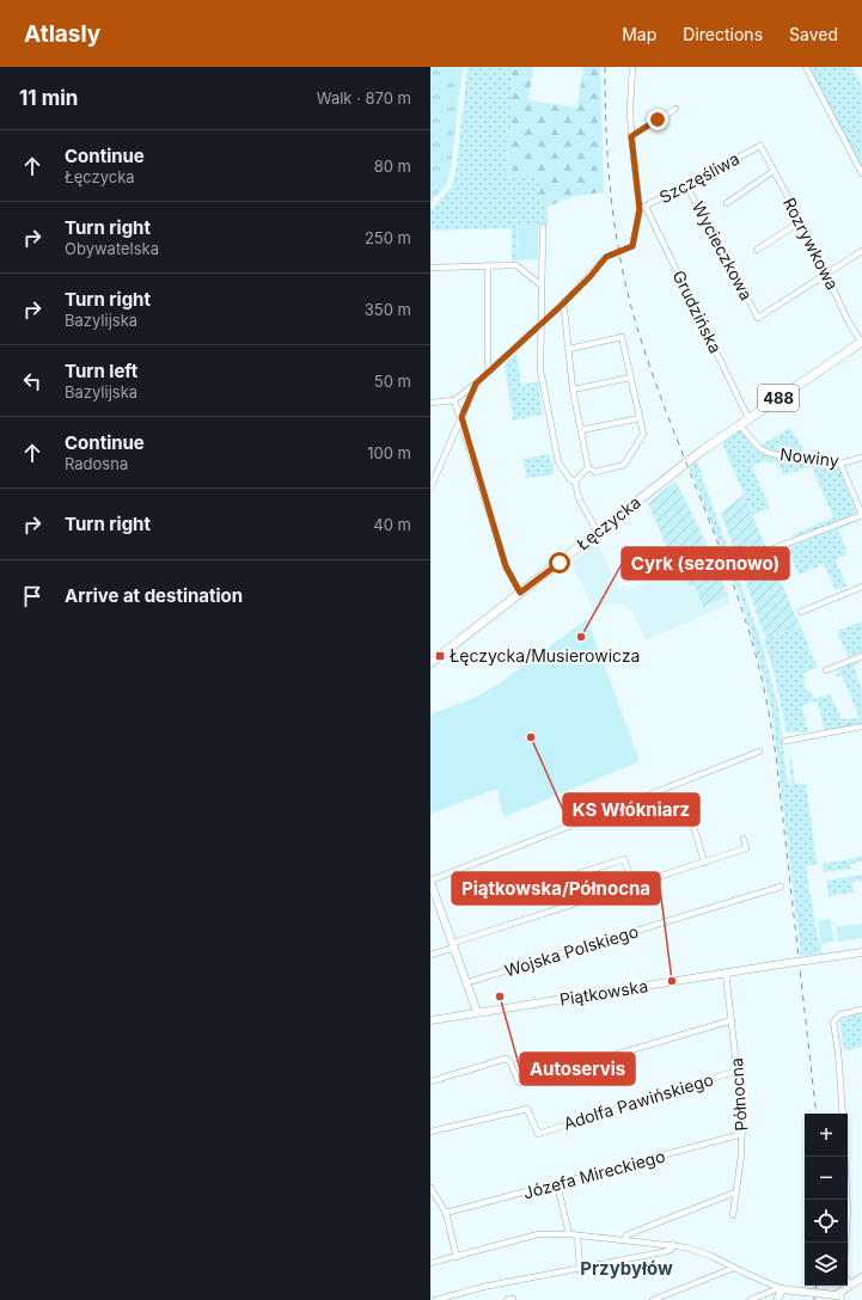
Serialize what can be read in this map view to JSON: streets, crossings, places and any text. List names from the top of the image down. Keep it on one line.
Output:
{"streets":{"main road":["488","Łęczycka","Piątkowska"],"street":["Szczęśliwa","Rozrywkowa","Wycieczkowa","Grudzińska","Nowiny","Wojska Polskiego","Północna","Adolfa Pawińskiego","Józefa Mireckiego"]},"crossings":[["Szczęśliwa","Rozrywkowa"],["Szczęśliwa","Wycieczkowa"],["Szczęśliwa","Grudzińska"],["Rozrywkowa","Wycieczkowa"],["Rozrywkowa","488"],["Grudzińska","488"],["488","Nowiny"],["488","Łęczycka"],["Nowiny","Łęczycka"],["Piątkowska","Północna"],["Północna","Adolfa Pawińskiego"],["Północna","Józefa Mireckiego"]],"districts":["Przybyłów"],"places":{"other":["Cyrk (sezonowo)","KS Włókniarz","Piątkowska/Północna","Autoservis"],"transit":["Łęczycka/Musierowicza"]},"page":{"header":"Atlasly","nav":["Map","Directions","Saved"],"heading":["11 min","Walk · 870 m"],"list":[["Continue","Łęczycka","80 m"],["Turn right","Obywatelska","250 m"],["Turn right","Bazylijska","350 m"],["Turn left","Bazylijska","50 m"],["Continue","Radosna","100 m"],["Turn right","40 m"],"Arrive at destination"],"map_buttons":["+","−"]}}
